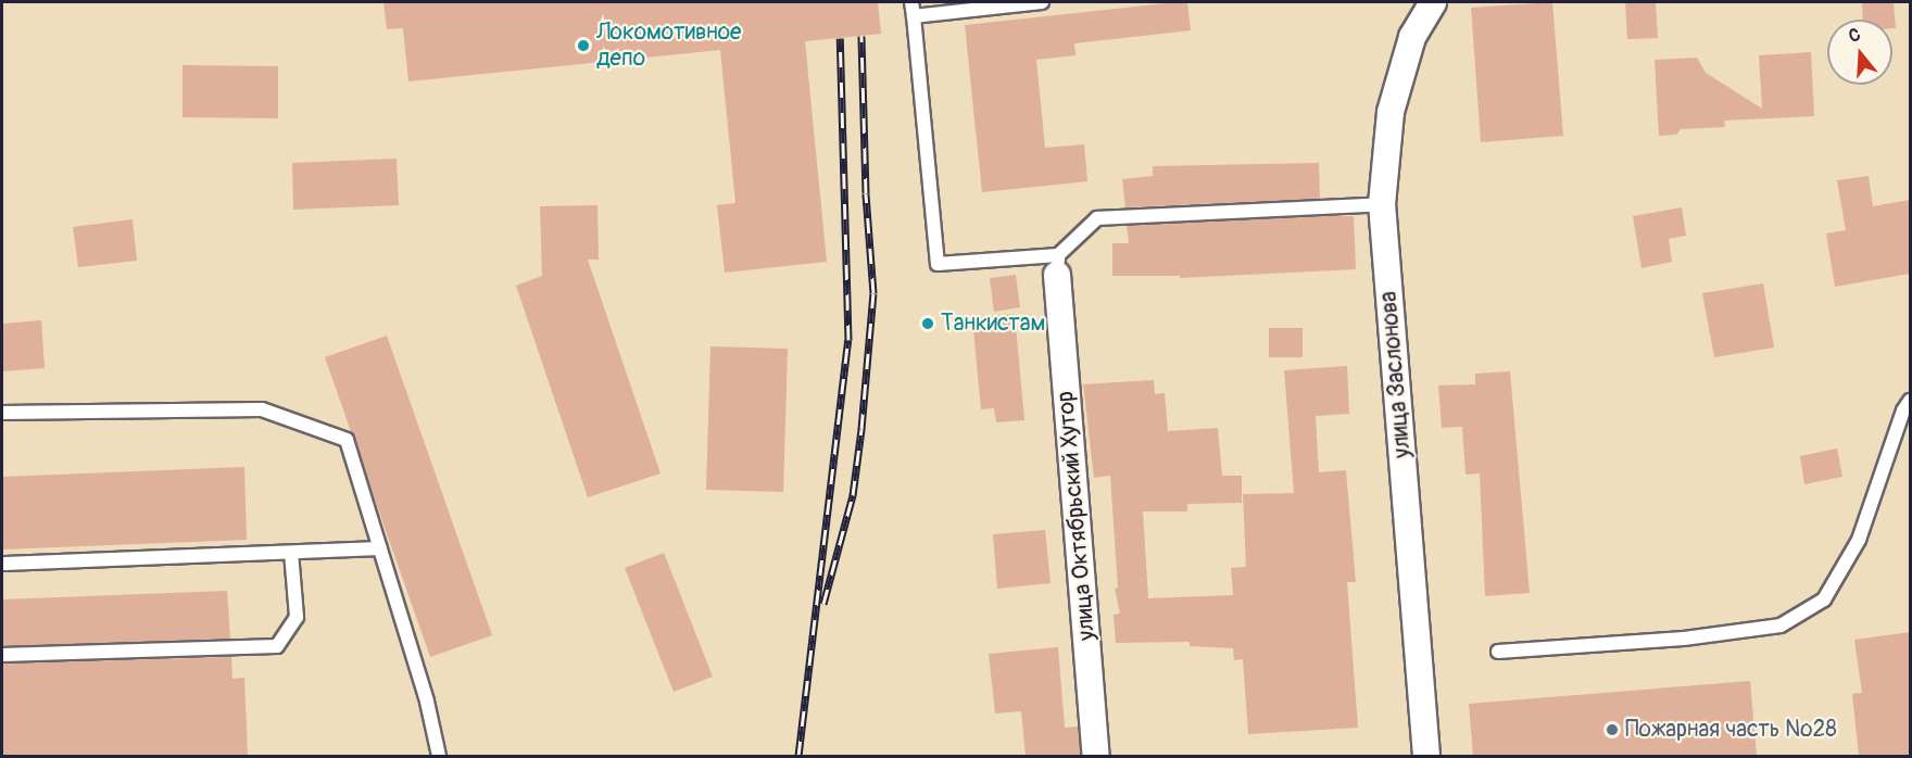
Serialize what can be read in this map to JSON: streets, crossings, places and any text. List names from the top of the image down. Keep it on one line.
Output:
{"streets":{"street":["улица Заслонова","улица Октябрьский Хутор"]},"places":["Локомотивное депо","Танкистам","Пожарная часть №28"],"north":"top"}
